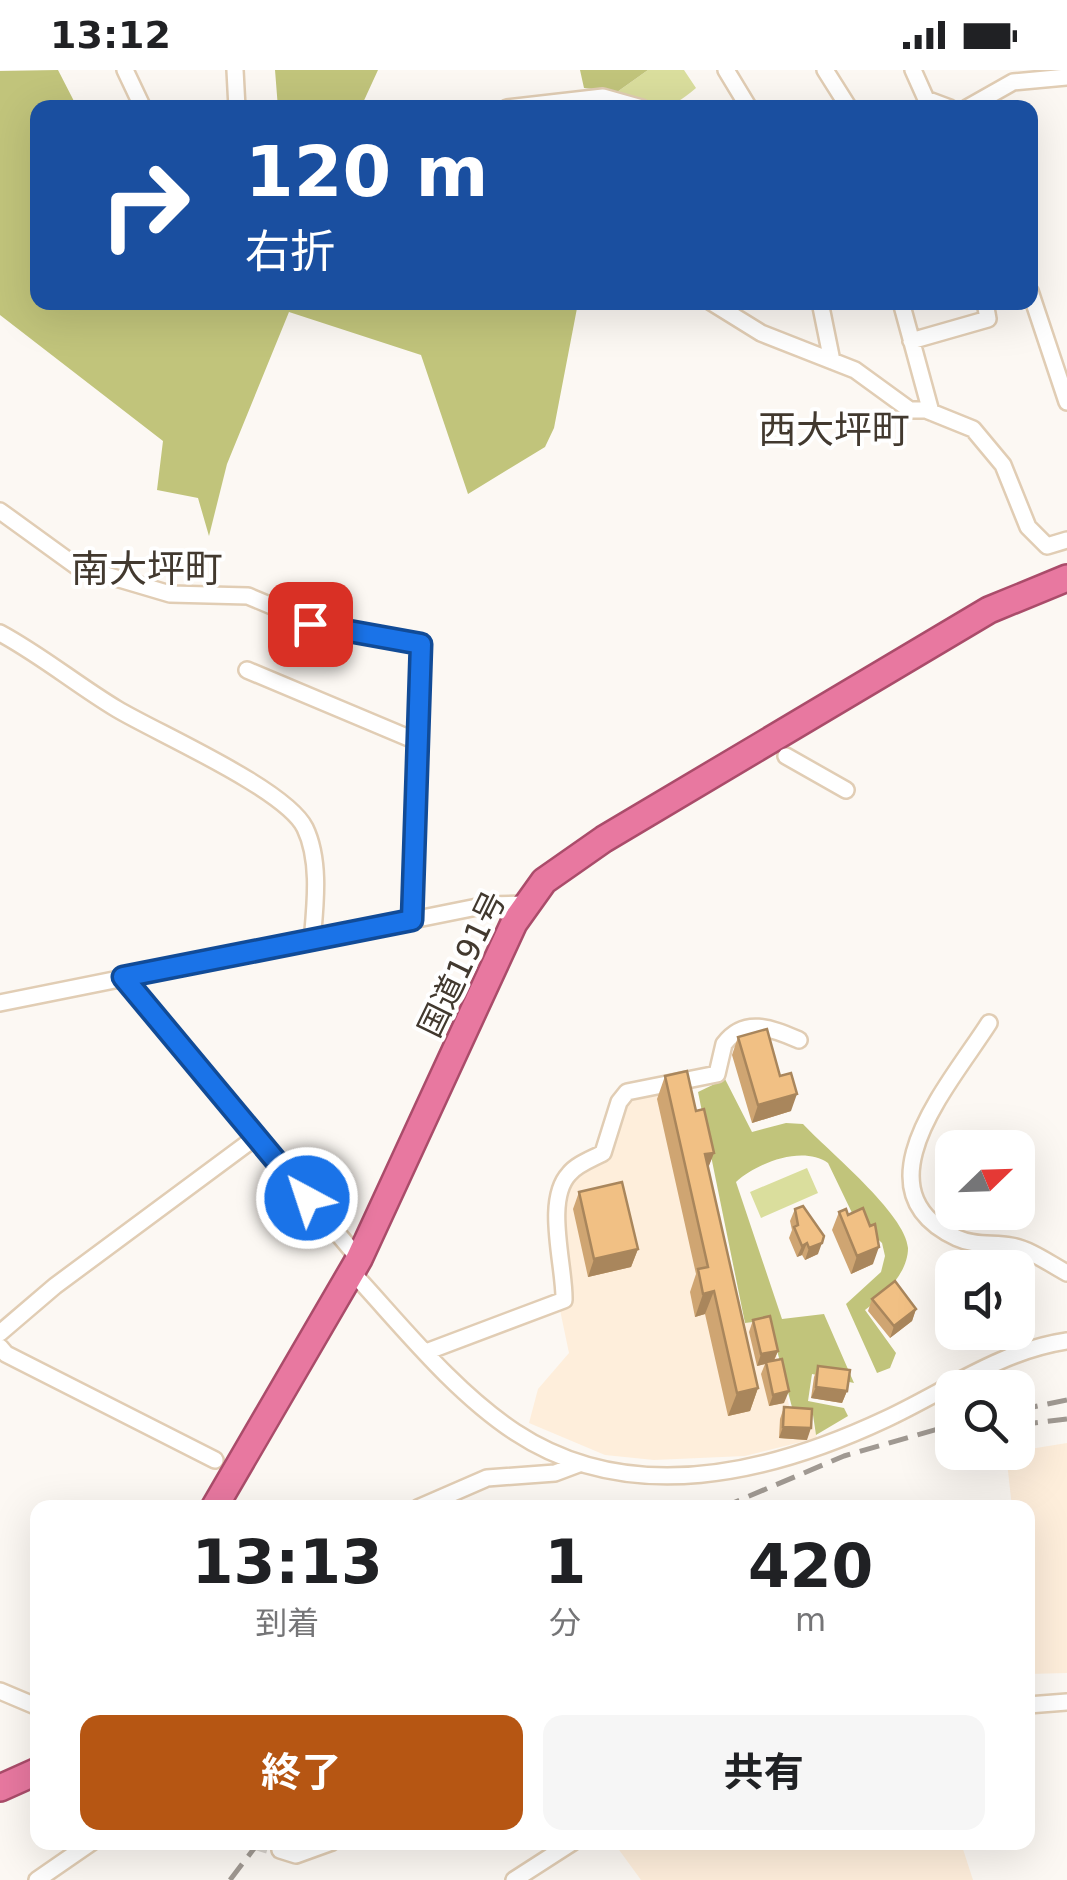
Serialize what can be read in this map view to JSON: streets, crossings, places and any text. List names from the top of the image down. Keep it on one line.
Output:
{"streets":{"highway":["国道191号"]},"districts":["西大坪町","南大坪町"],"north":"top right","page":{"status":"13:12","turn":["120 m","右折"],"eta":["13:13","到着","1","分","420","m"],"buttons":["終了","共有"]}}
